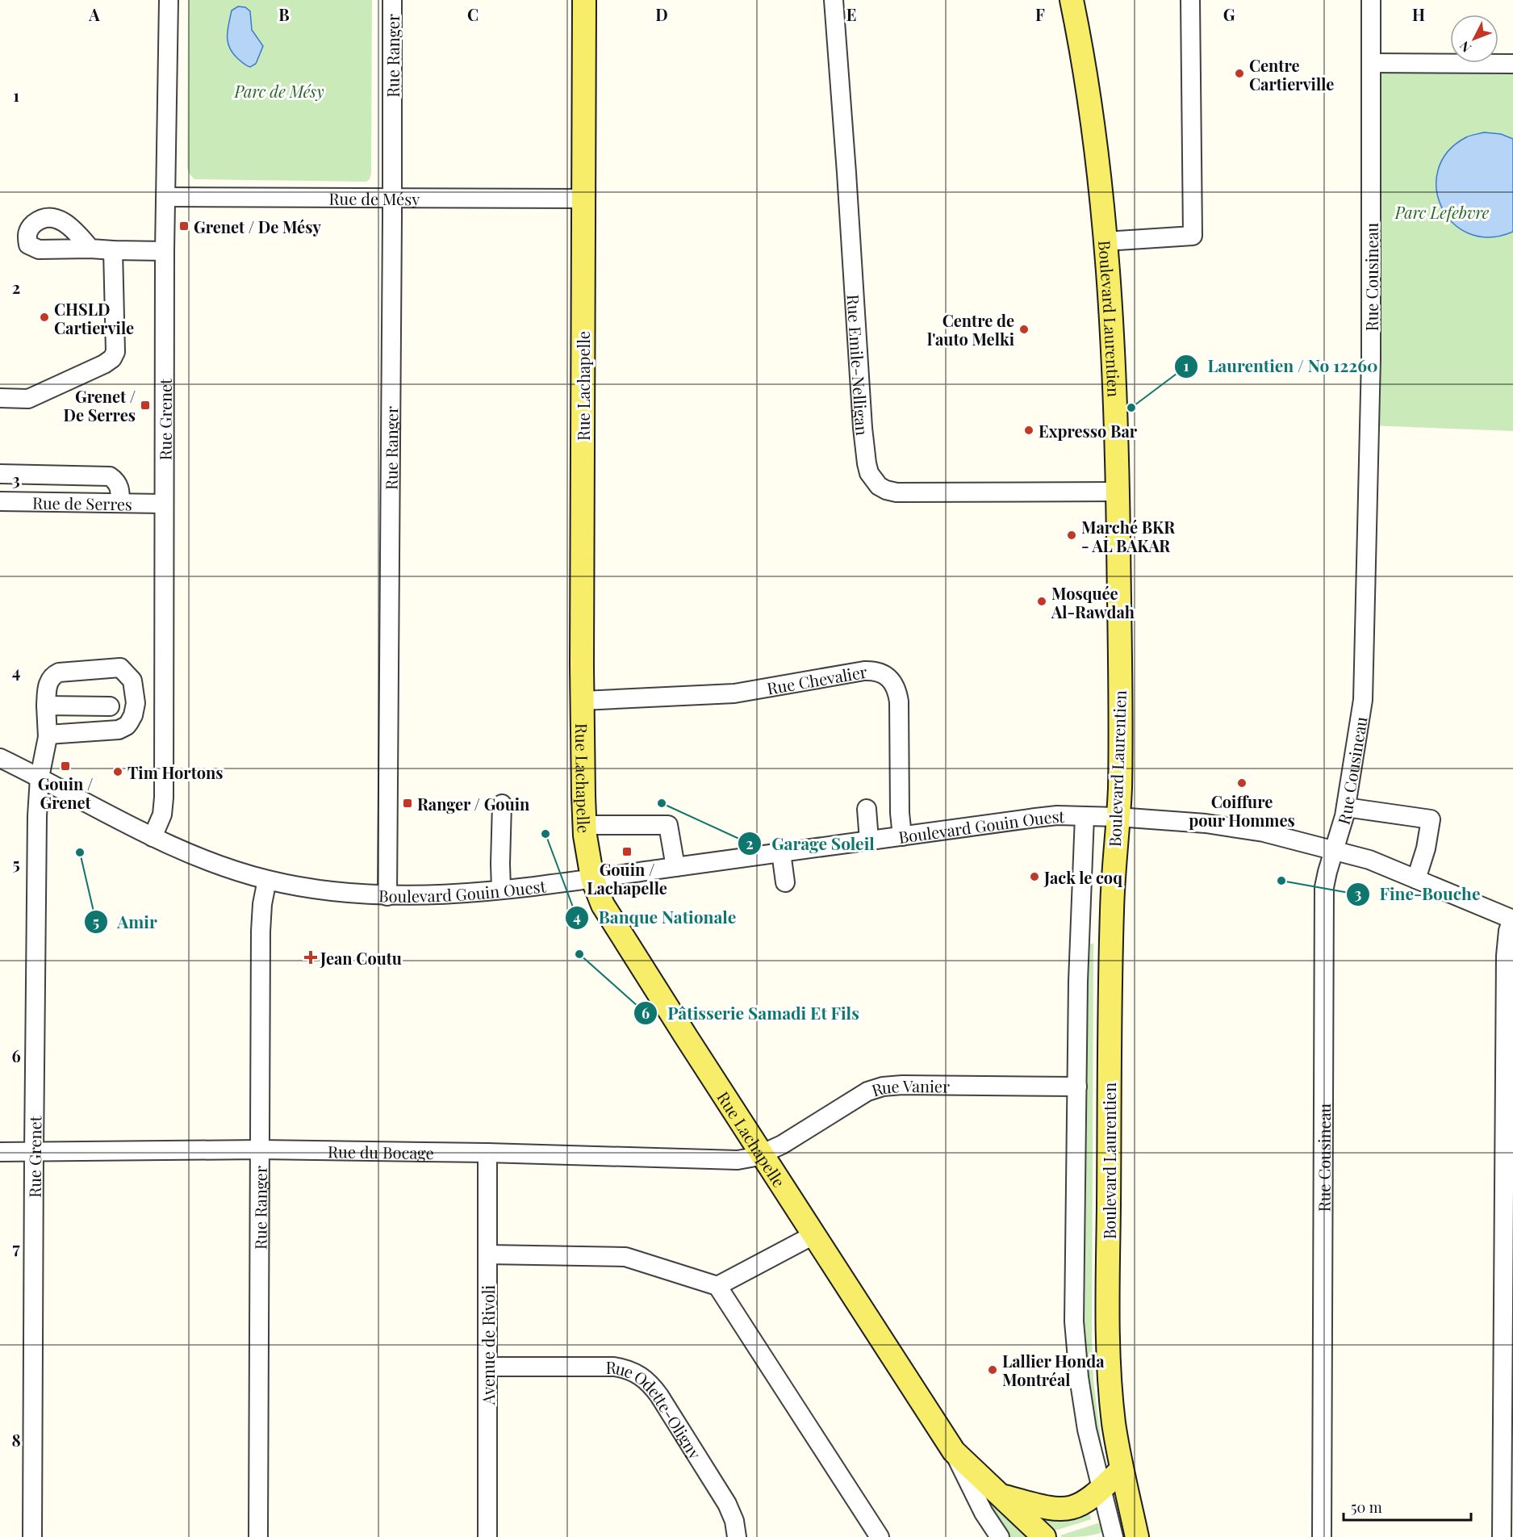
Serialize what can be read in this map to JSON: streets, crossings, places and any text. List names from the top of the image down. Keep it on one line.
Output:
{"streets":{"main road":["Boulevard Laurentien","Rue Lachapelle"],"street":["Rue Ranger","Rue de Mésy","Rue Cousineau","Rue Emile-Nelligan","Rue Grenet","Rue de Serres","Rue Chevalier","Boulevard Gouin Ouest","Rue Vanier","Rue du Bocage","Avenue de Rivoli","Rue Odette-Oligny"]},"crossings":[["Rue Ranger","Rue de Mésy"],["Rue Ranger","Boulevard Gouin Ouest"],["Rue Ranger","Rue du Bocage"],["Rue de Mésy","Rue Lachapelle"],["Rue de Mésy","Rue Grenet"],["Rue Cousineau","Boulevard Gouin Ouest"],["Boulevard Laurentien","Rue Emile-Nelligan"],["Boulevard Laurentien","Boulevard Gouin Ouest"],["Boulevard Laurentien","Rue Vanier"],["Rue Lachapelle","Rue Chevalier"],["Rue Lachapelle","Boulevard Gouin Ouest"],["Rue Lachapelle","Rue Vanier"],["Rue Lachapelle","Rue du Bocage"],["Rue Grenet","Rue de Serres"],["Rue Grenet","Boulevard Gouin Ouest"],["Rue Grenet","Rue du Bocage"],["Rue Chevalier","Boulevard Gouin Ouest"],["Rue Vanier","Rue du Bocage"],["Rue du Bocage","Avenue de Rivoli"],["Avenue de Rivoli","Rue Odette-Oligny"]],"parks":["Parc de Mésy","Parc Lefebvre"],"places":{"other":["Centre Cartierville","CHSLD Cartiervile","Centre de l'auto Melki","Laurentien / No 12260","Expresso Bar","Marché BKR - AL BAKAR","Mosquée Al-Rawdah","Tim Hortons","Coiffure pour Hommes","Garage Soleil","Banque Nationale","Amir","Jack le coq","Fine-Bouche","Pâtisserie Samadi Et Fils","Lallier Honda Montréal"],"transit":["Grenet / De Mésy","Grenet / De Serres","Gouin / Grenet","Ranger / Gouin","Gouin / Lachapelle"],"health":["Jean Coutu"]},"scale_bar":"50 m","north":"bottom left","grid":{"columns":["A","B","C","D","E","F","G","H"],"rows":["1","2","3","4","5","6","7","8"]}}
